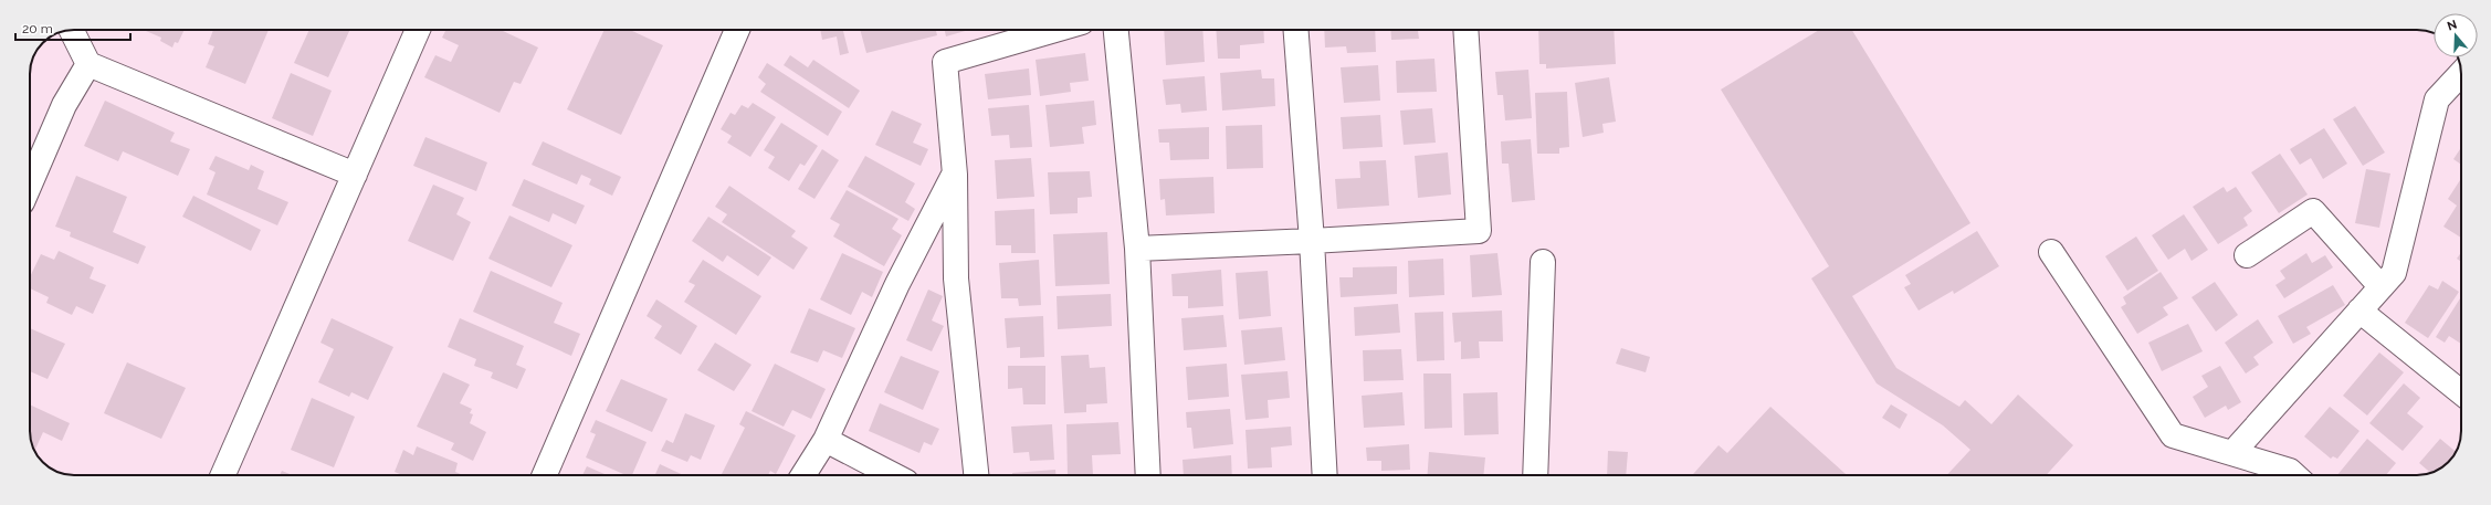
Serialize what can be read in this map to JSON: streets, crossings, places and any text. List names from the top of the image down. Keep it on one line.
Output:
{"scale_bar":"20 m","north":"top"}
